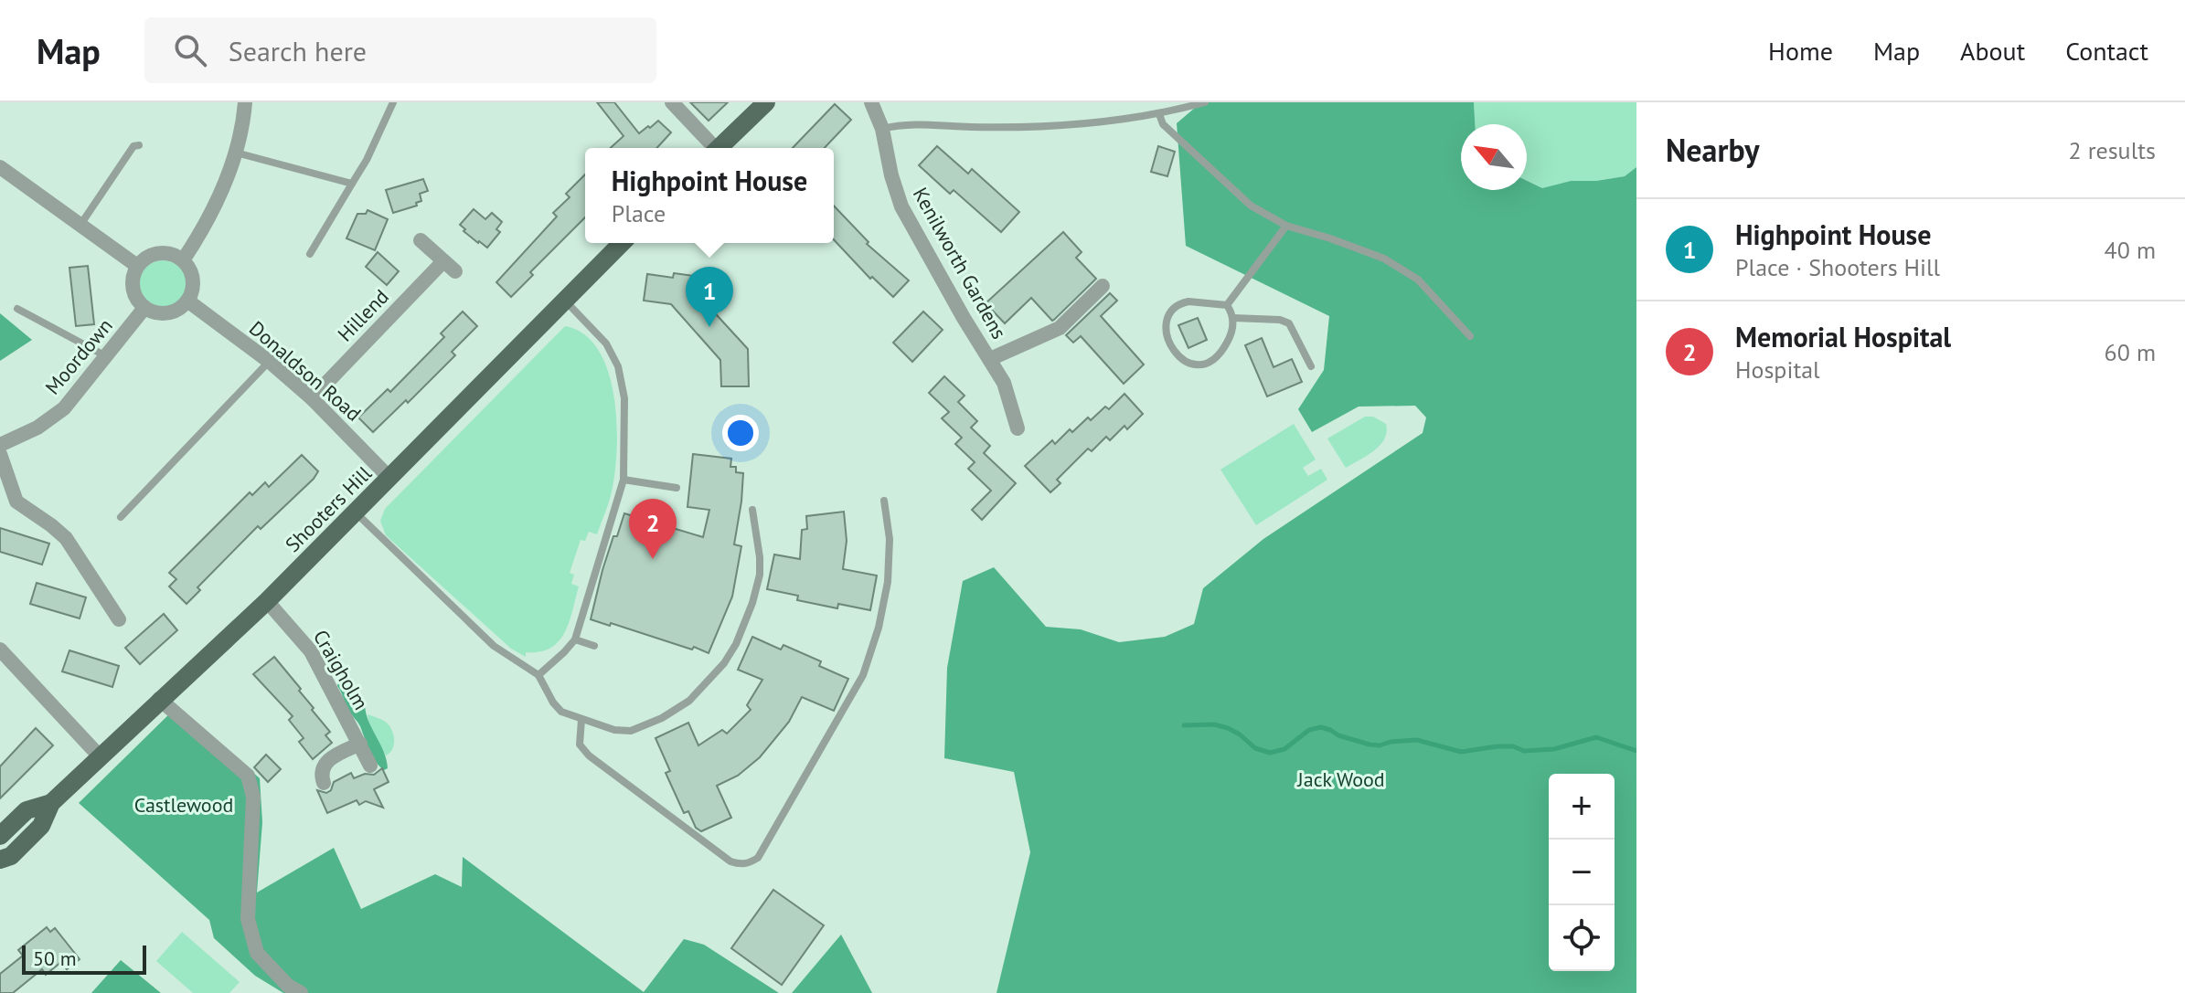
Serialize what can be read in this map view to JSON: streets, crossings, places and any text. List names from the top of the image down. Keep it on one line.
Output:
{"streets":{"main road":["Shooters Hill"],"street":["Kenilworth Gardens","Hillend","Moordown","Donaldson Road","Craigholm"]},"crossings":[["Hillend","Donaldson Road"],["Moordown","Donaldson Road"],["Donaldson Road","Shooters Hill"],["Shooters Hill","Craigholm"]],"parks":["Jack Wood","Castlewood"],"scale_bar":"50 m","north":"top left","page":{"header":"Map","search":"Search here","nav":["Home","Map","About","Contact"],"heading":["Nearby","2 results"],"popup":["Highpoint House","Place"],"list":[{"mark":"1","name":"Highpoint House","note":"Place · Shooters Hill","value":"40 m"},{"mark":"2","name":"Memorial Hospital","note":"Hospital","value":"60 m"}],"pins":["1","2"],"map_buttons":["+","−"],"scale":"50 m"}}
